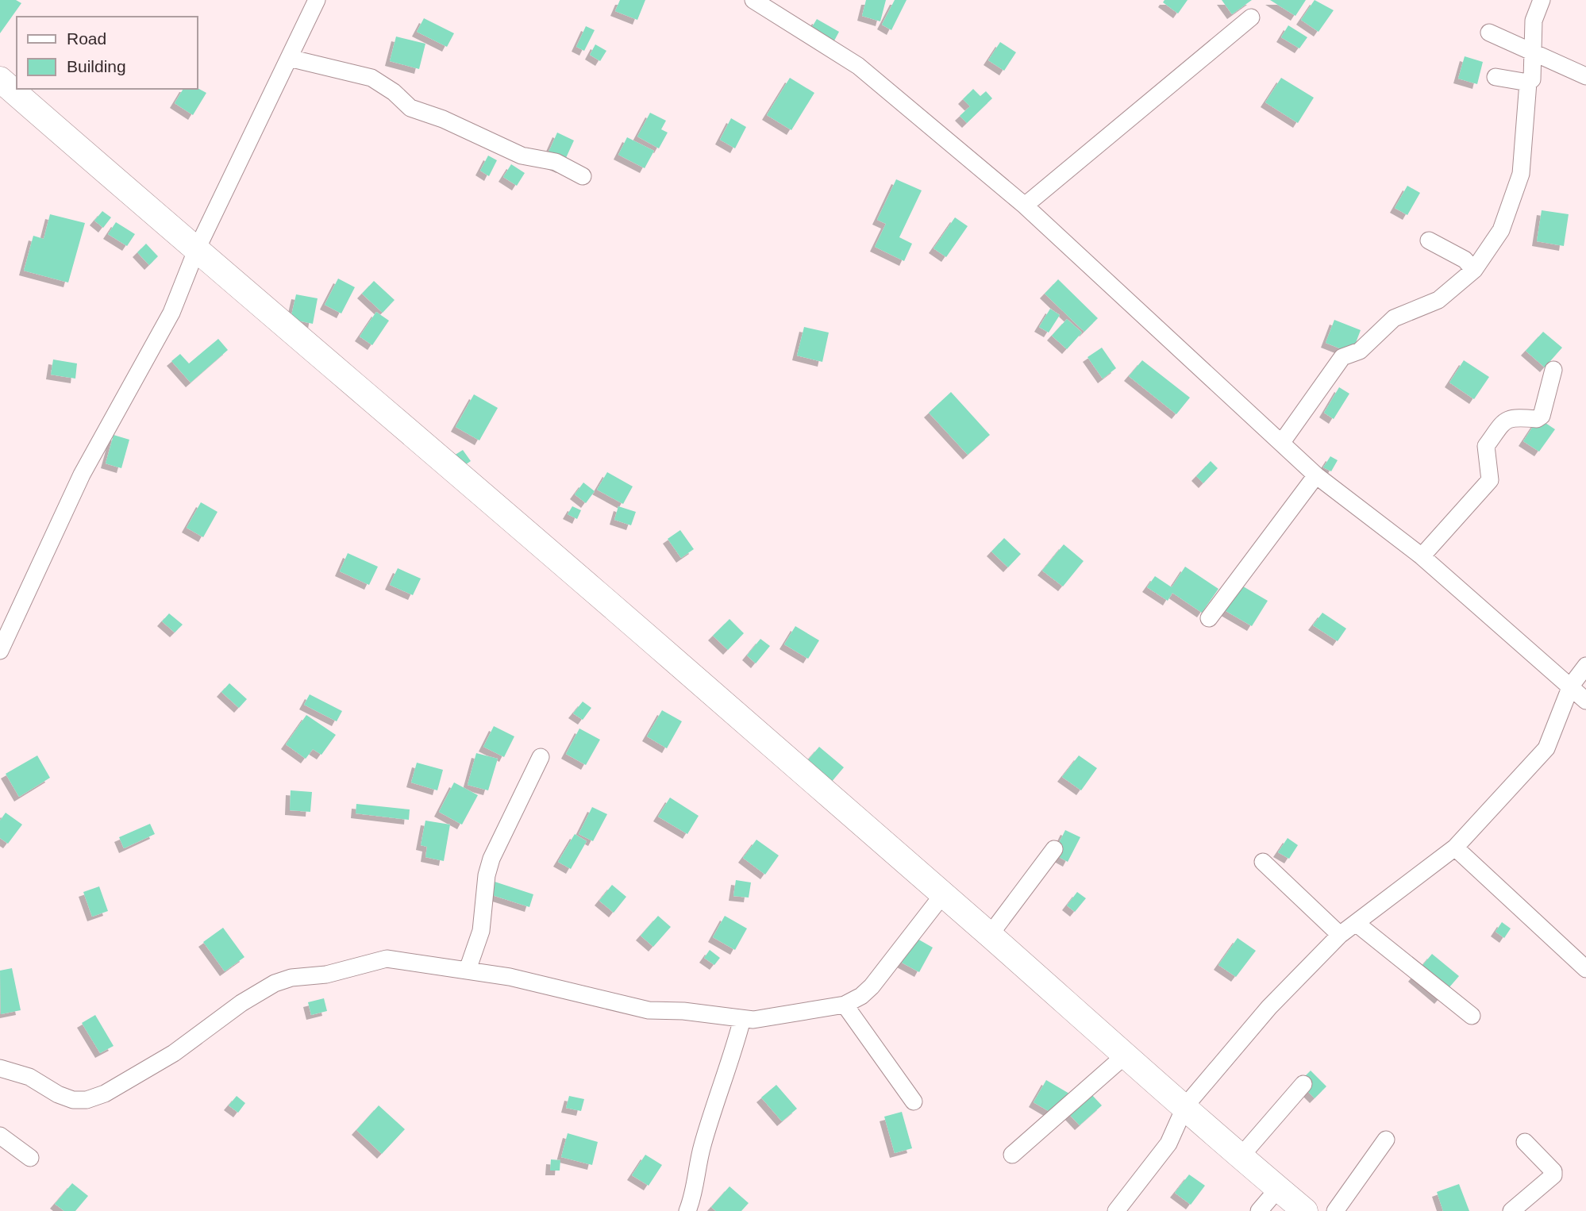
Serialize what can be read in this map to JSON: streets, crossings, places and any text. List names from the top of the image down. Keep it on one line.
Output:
{"legend":["Road","Building"]}
